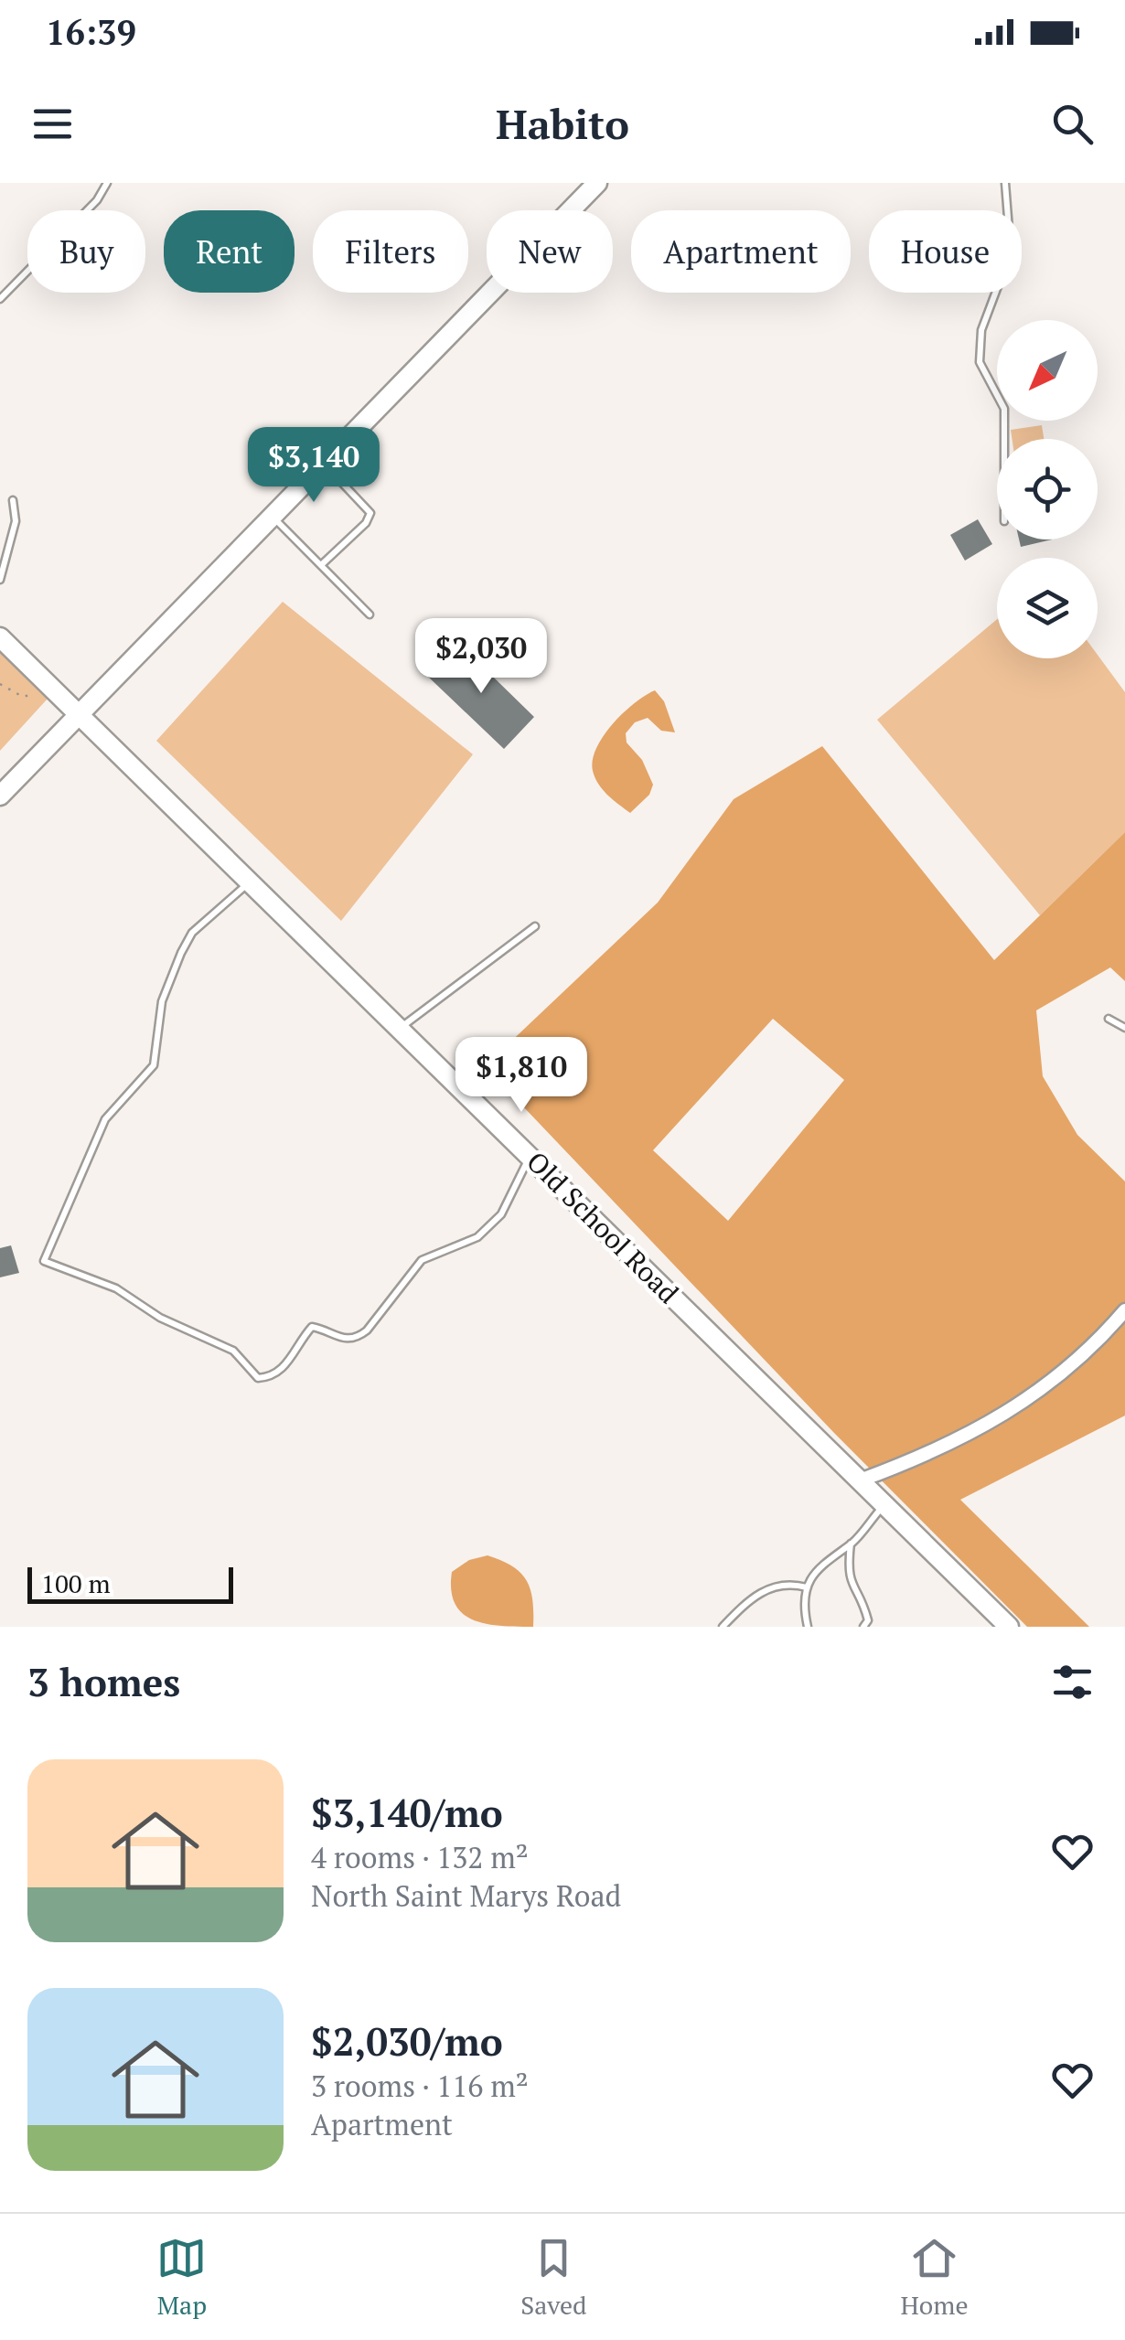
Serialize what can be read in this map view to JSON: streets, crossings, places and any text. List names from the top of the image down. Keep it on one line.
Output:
{"streets":{"street":["Old School Road"]},"scale_bar":"100 m","north":"bottom left","page":{"status":"16:39","header":"Habito","chip":["Buy","Rent","Filters","New","Apartment","House"],"price":["$3,140","$2,030","$1,810"],"scale":"100 m","heading":"3 homes","list":[{"name":"$3,140/mo","note":"4 rooms · 132 m² · North Saint Marys Road"},{"name":"$2,030/mo","note":"3 rooms · 116 m² · Apartment"}],"tabs":["Map","Saved","Home"]}}
